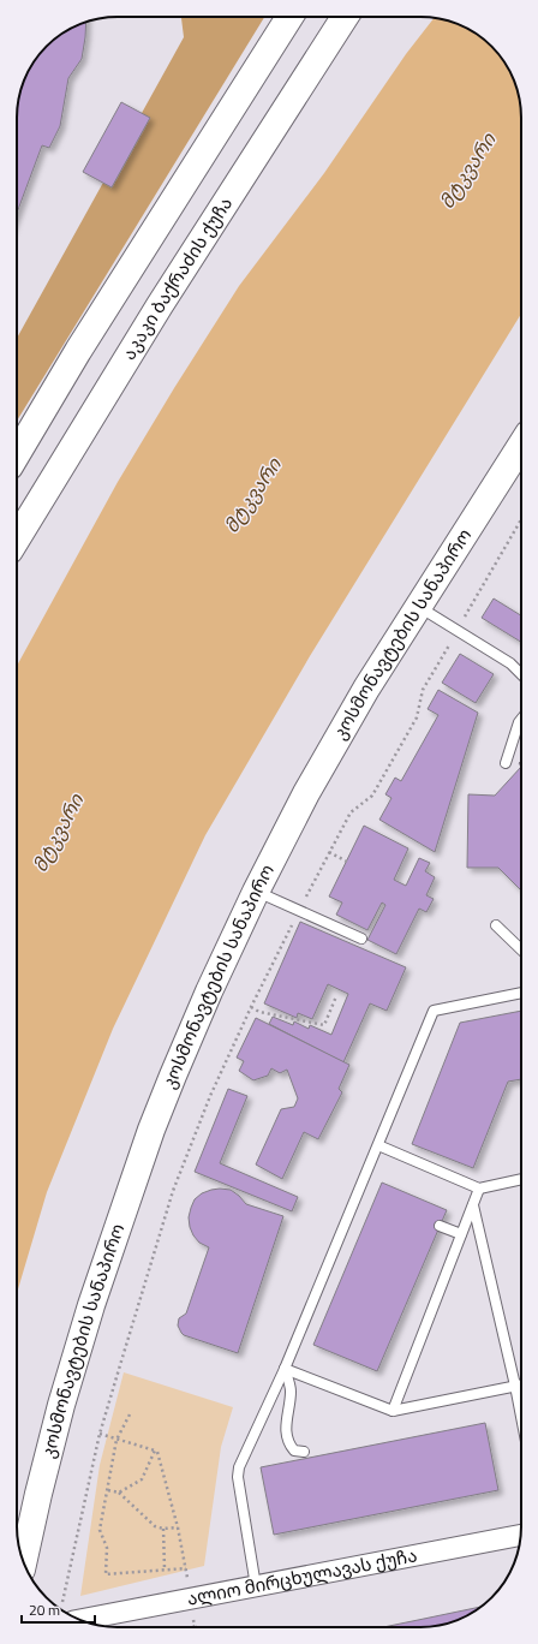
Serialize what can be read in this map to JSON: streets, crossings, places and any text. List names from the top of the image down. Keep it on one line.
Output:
{"streets":{"main road":["აკაკი ბაქრაძის ქუჩა","კოსმონავტების სანაპირო"],"street":["ალიო მირცხულავას ქუჩა"]},"water":["მტკვარი"],"scale_bar":"20 m"}
